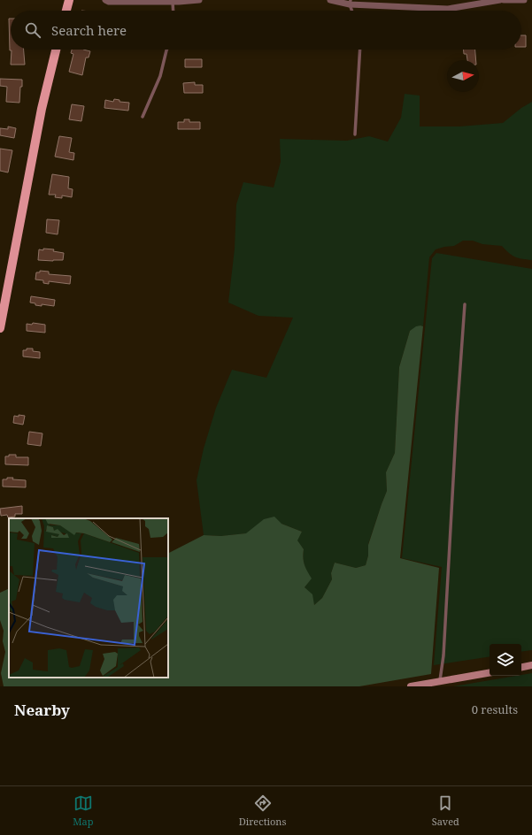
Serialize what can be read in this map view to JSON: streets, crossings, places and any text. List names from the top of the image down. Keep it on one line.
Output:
{"north":"right","page":{"search":"Search here","heading":["Nearby","0 results"],"nav":["Map","Directions","Saved"]}}
